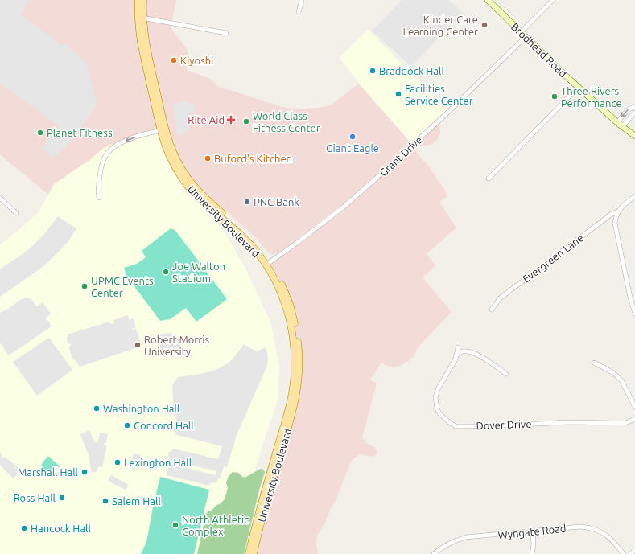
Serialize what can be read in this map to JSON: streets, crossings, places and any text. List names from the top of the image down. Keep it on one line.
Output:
{"streets":{"main road":["Brodhead Road","University Boulevard"],"street":["Grant Drive","Evergreen Lane","Dover Drive","Wyngate Road"]},"crossings":[["Brodhead Road","Grant Drive"],["Grant Drive","University Boulevard"]],"places":{"other":["Kinder Care Learning Center","Kiyoshi","Braddock Hall","Facilities Service Center","Three Rivers Performance","World Class Fitness Center","Planet Fitness","Giant Eagle","Buford's Kitchen","PNC Bank","Joe Walton Stadium","UPMC Events Center","Robert Morris University","Washington Hall","Concord Hall","Lexington Hall","Marshall Hall","Ross Hall","Salem Hall","North Athletic Complex","Hancock Hall"],"health":["Rite Aid"]}}
